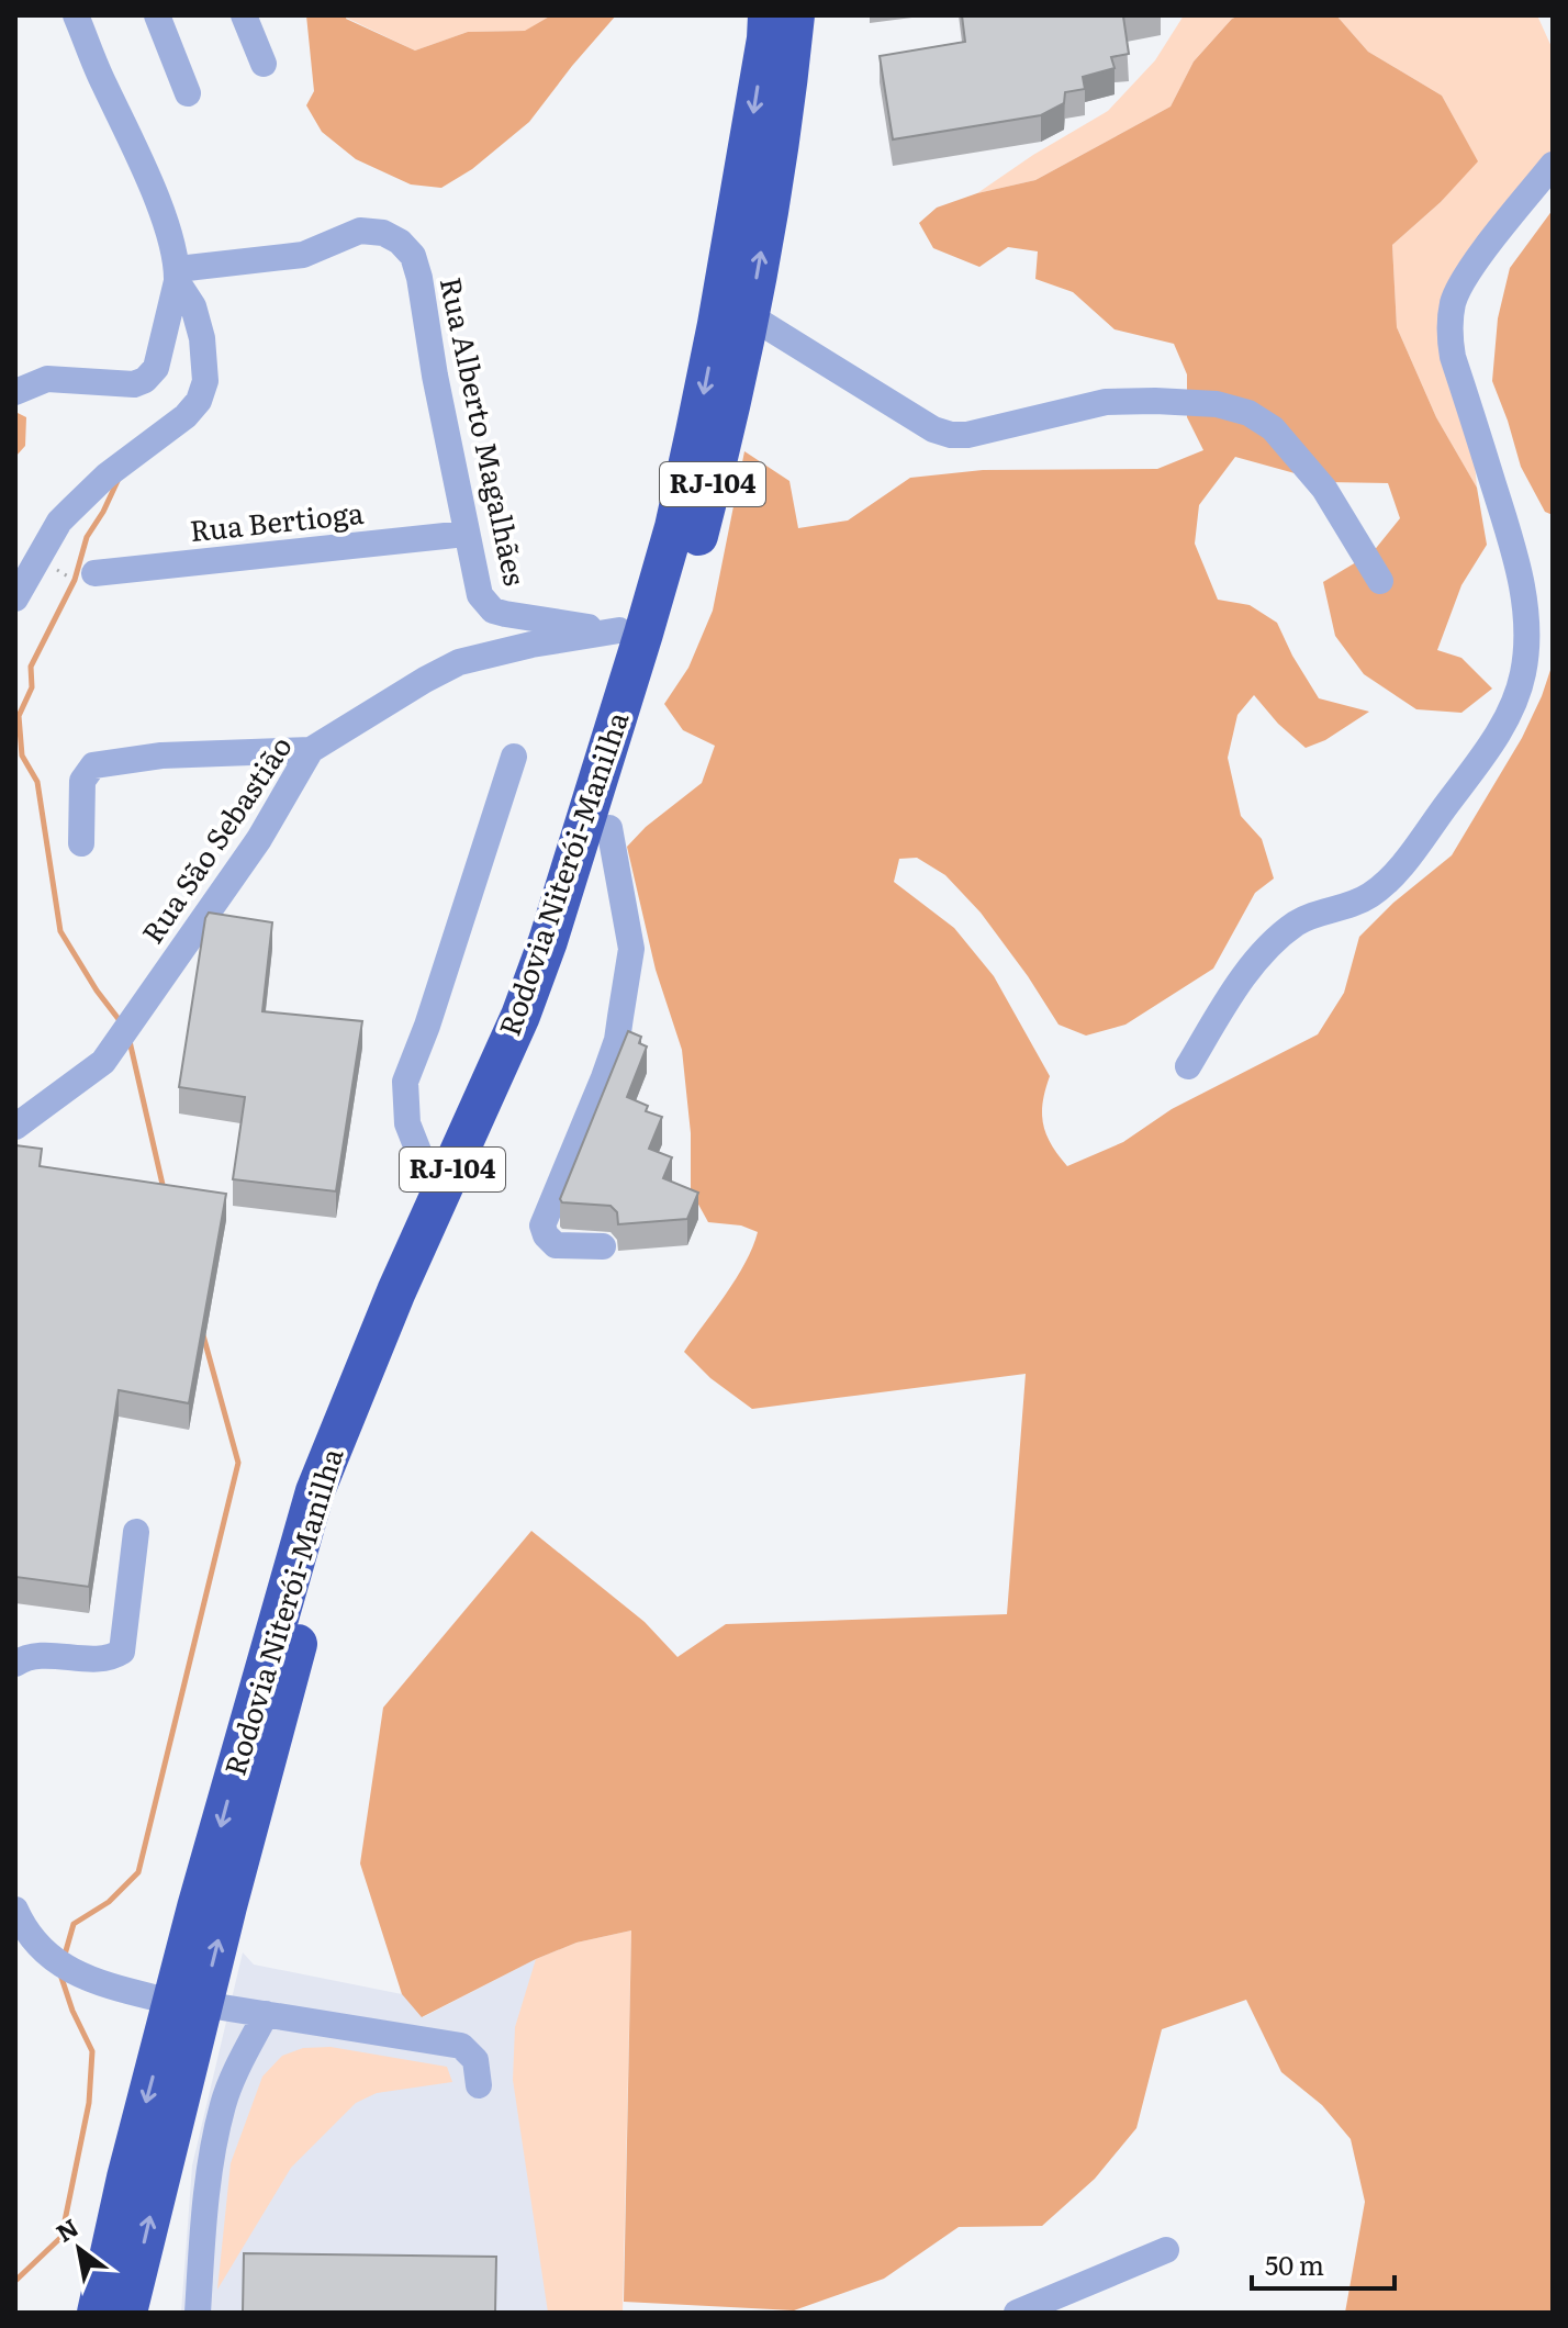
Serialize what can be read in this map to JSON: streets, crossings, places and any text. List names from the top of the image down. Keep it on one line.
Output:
{"streets":{"highway":["RJ-104","Rodovia Niterói-Manilha"],"street":["Rua Alberto Magalhães","Rua Bertioga","Rua São Sebastião"]},"crossings":[["Rua Alberto Magalhães","Rua Bertioga"],["Rua Alberto Magalhães","Rua São Sebastião"],["Rua Alberto Magalhães","Rodovia Niterói-Manilha"],["Rua São Sebastião","Rodovia Niterói-Manilha"]],"scale_bar":"50 m","north":"top left"}
